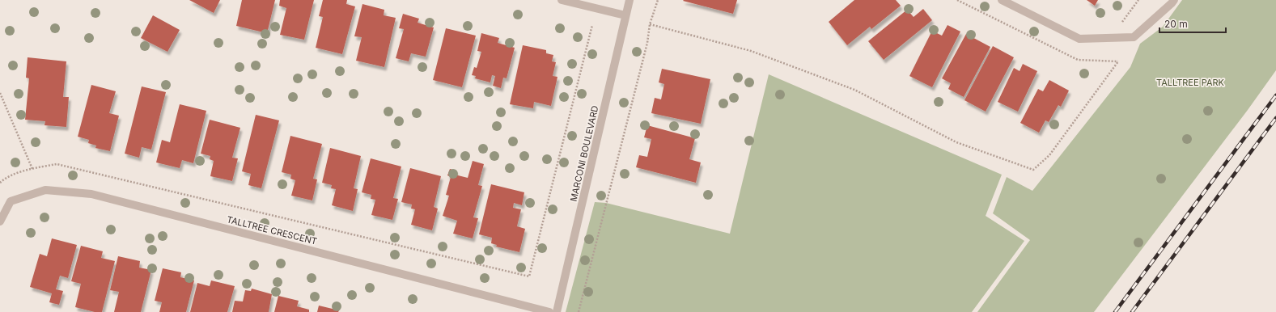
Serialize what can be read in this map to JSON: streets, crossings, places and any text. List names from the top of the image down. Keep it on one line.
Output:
{"streets":{"street":["MARCONI BOULEVARD","TALLTREE CRESCENT"]},"parks":["TALLTREE PARK"],"scale_bar":"20 m"}
